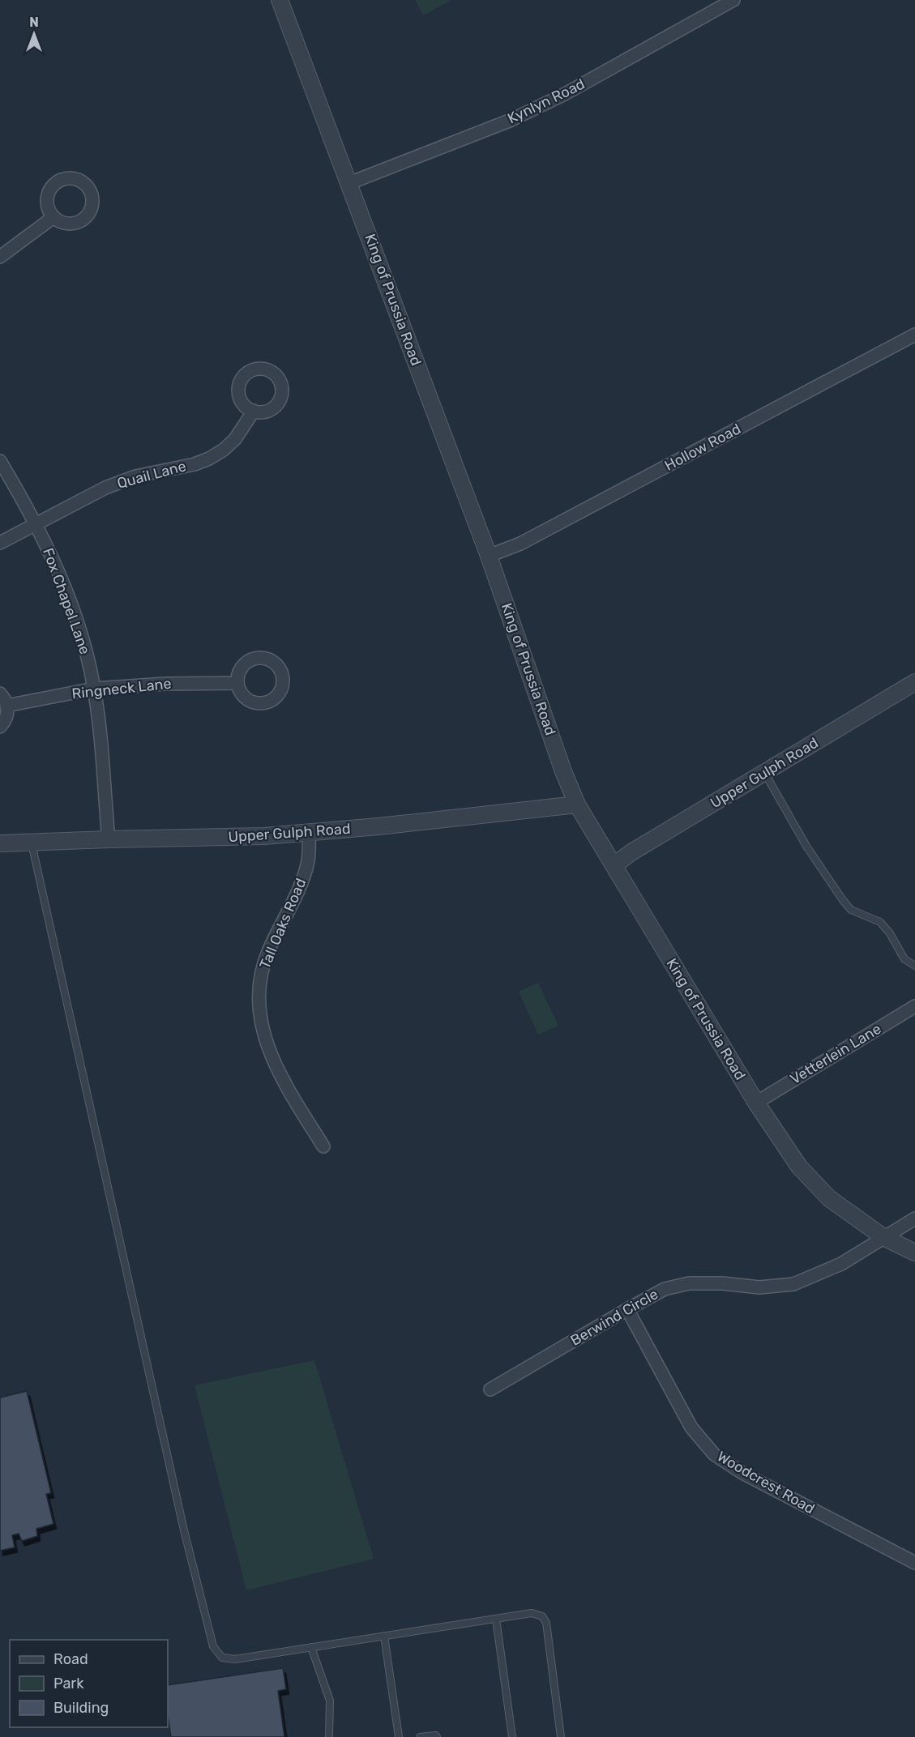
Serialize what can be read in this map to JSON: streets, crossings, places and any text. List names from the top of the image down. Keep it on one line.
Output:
{"streets":{"street":["Kynlyn Road","King of Prussia Road","Hollow Road","Quail Lane","Fox Chapel Lane","Ringneck Lane","Upper Gulph Road","Tall Oaks Road","Vetterlein Lane","Berwind Circle","Woodcrest Road"]},"crossings":[["Kynlyn Road","King of Prussia Road"],["King of Prussia Road","Hollow Road"],["King of Prussia Road","Upper Gulph Road"],["King of Prussia Road","Vetterlein Lane"],["King of Prussia Road","Berwind Circle"],["Quail Lane","Fox Chapel Lane"],["Fox Chapel Lane","Ringneck Lane"],["Fox Chapel Lane","Upper Gulph Road"],["Upper Gulph Road","Tall Oaks Road"],["Berwind Circle","Woodcrest Road"]],"legend":["Road","Park","Building"],"north":"top"}
